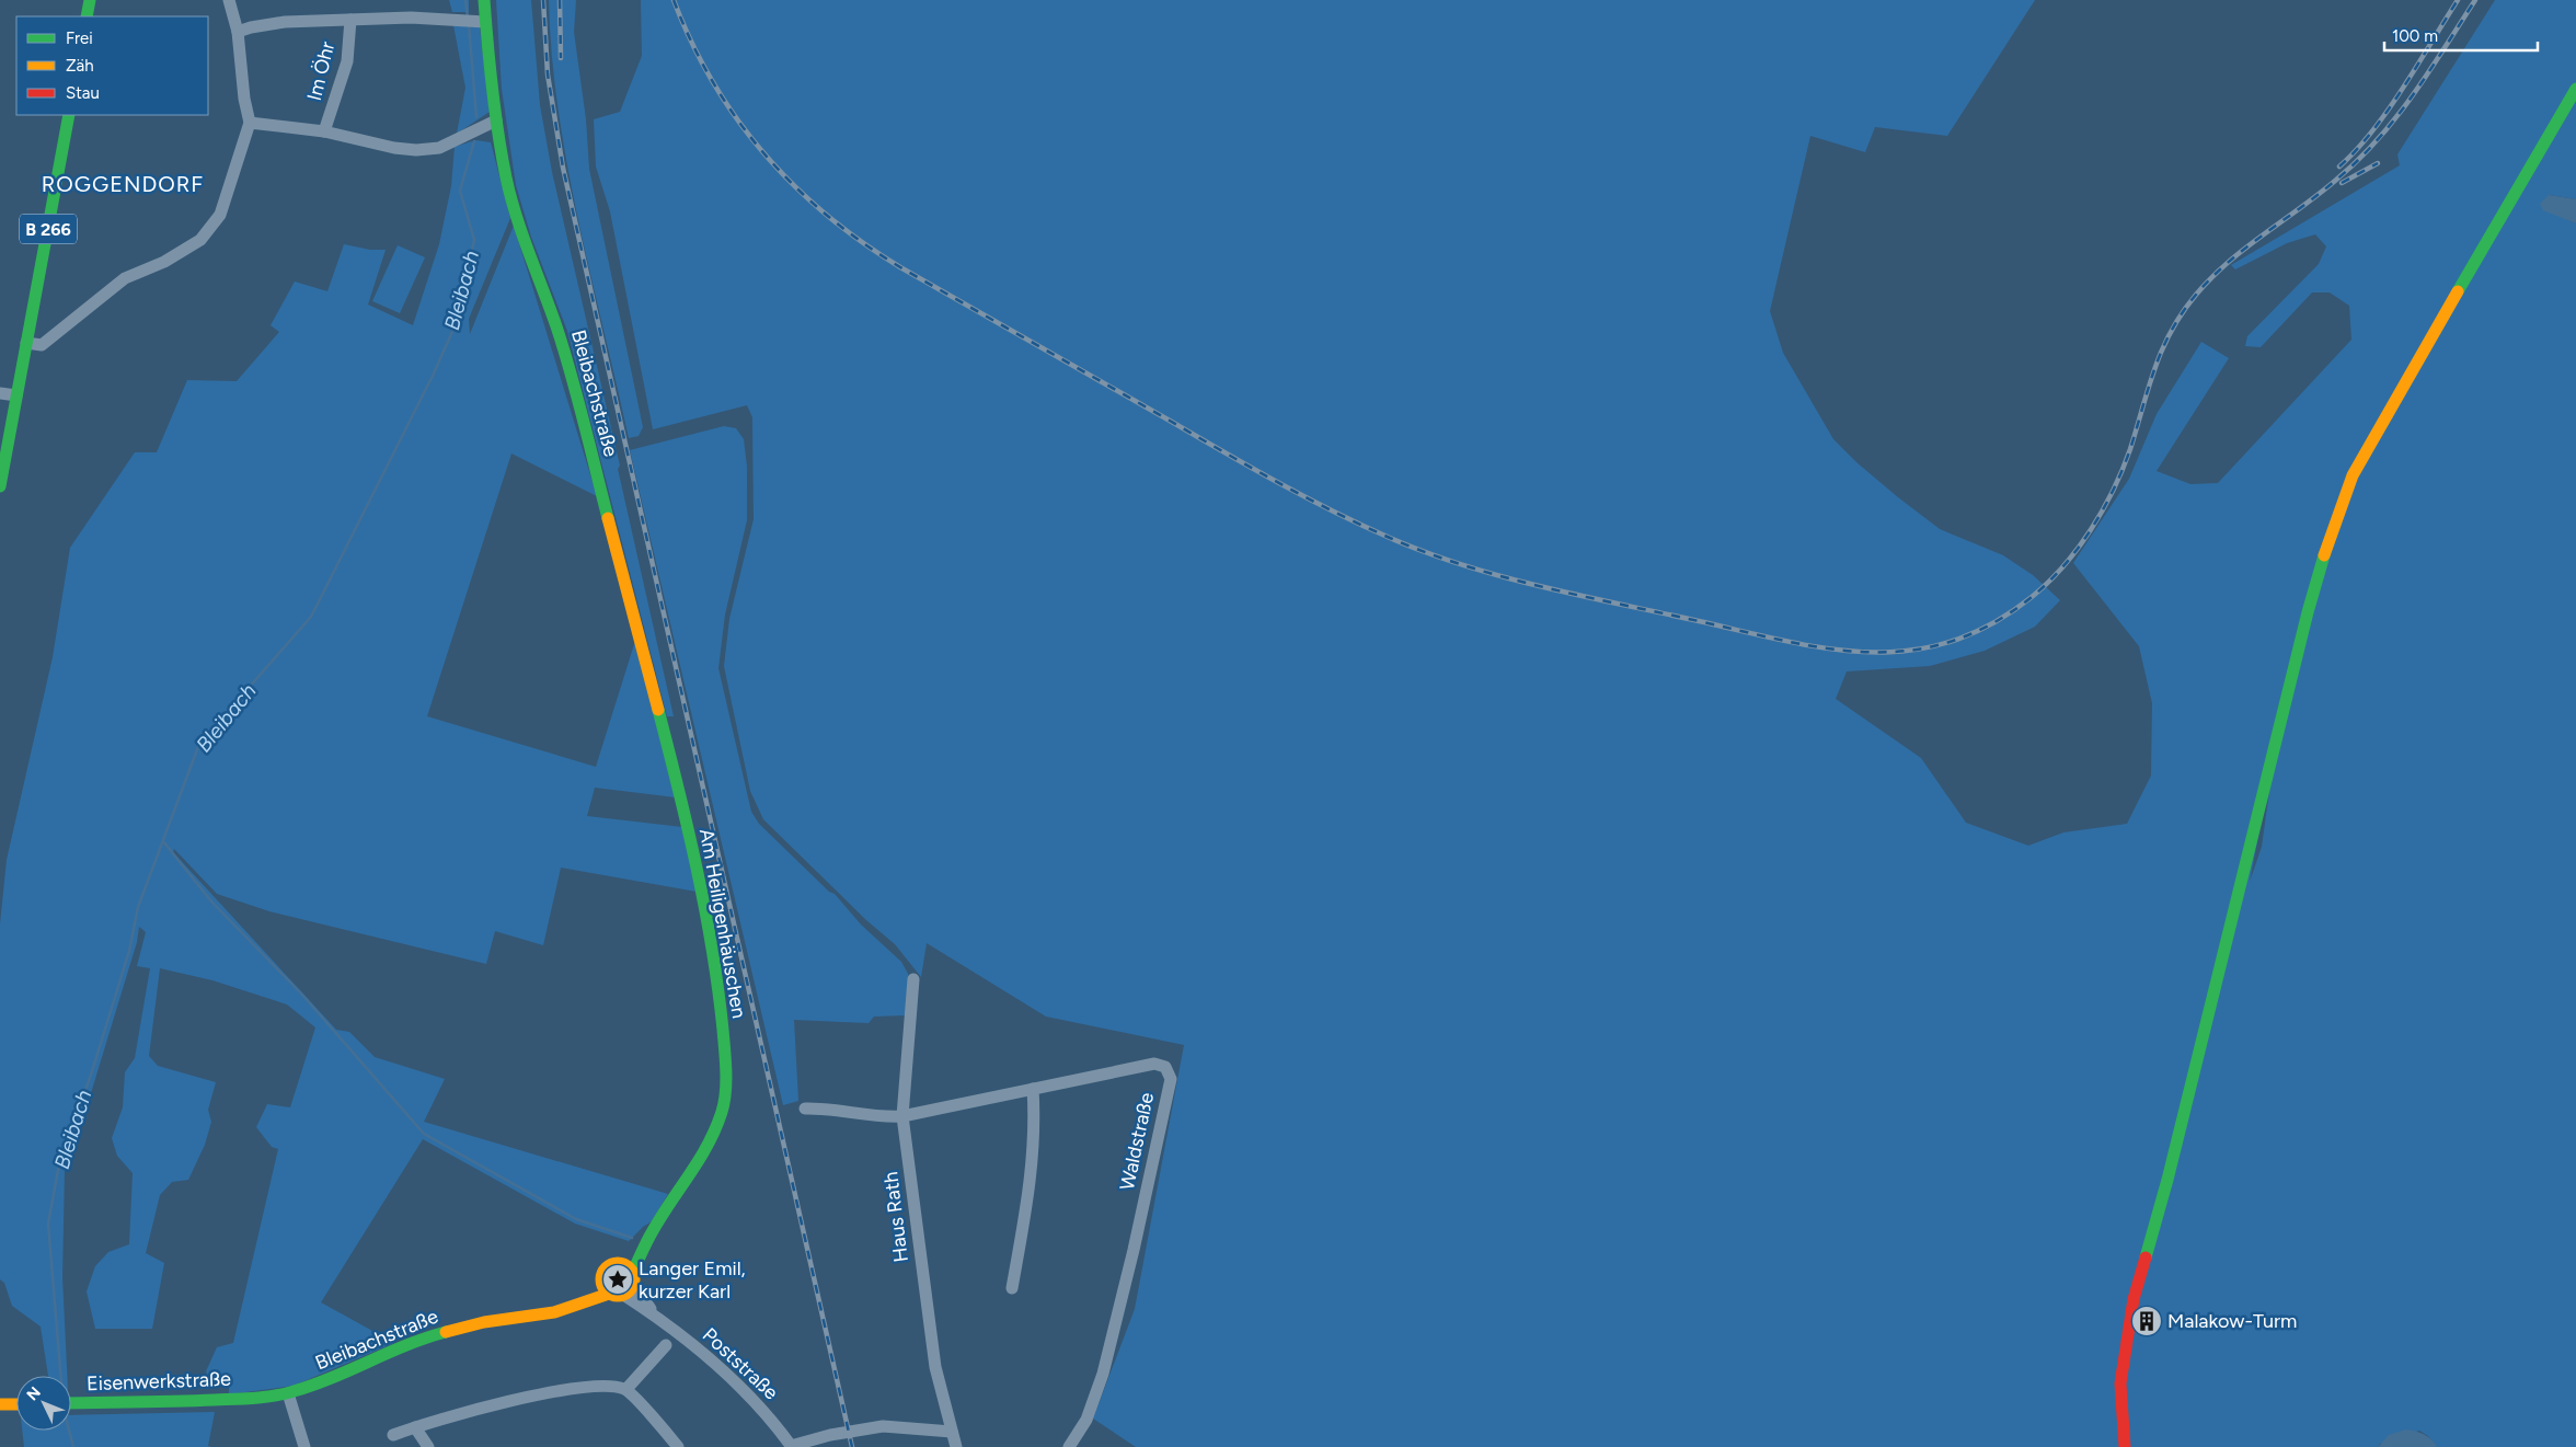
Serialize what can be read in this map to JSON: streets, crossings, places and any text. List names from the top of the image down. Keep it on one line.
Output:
{"streets":{"main road":["B 266","Bleibachstraße","Am Heiligenhäuschen","Eisenwerkstraße"],"street":["Im Öhr","Waldstraße","Haus Rath","Poststraße"]},"crossings":[["Bleibachstraße","Am Heiligenhäuschen"],["Bleibachstraße","Poststraße"],["Bleibachstraße","Eisenwerkstraße"],["Am Heiligenhäuschen","Poststraße"],["Waldstraße","Haus Rath"]],"districts":["ROGGENDORF"],"water":["Bleibach"],"places":{"place":["Langer Emil, kurzer Karl"],"building":["Malakow-Turm"]},"legend":["Frei","Zäh","Stau"],"scale_bar":"100 m","north":"top left"}
